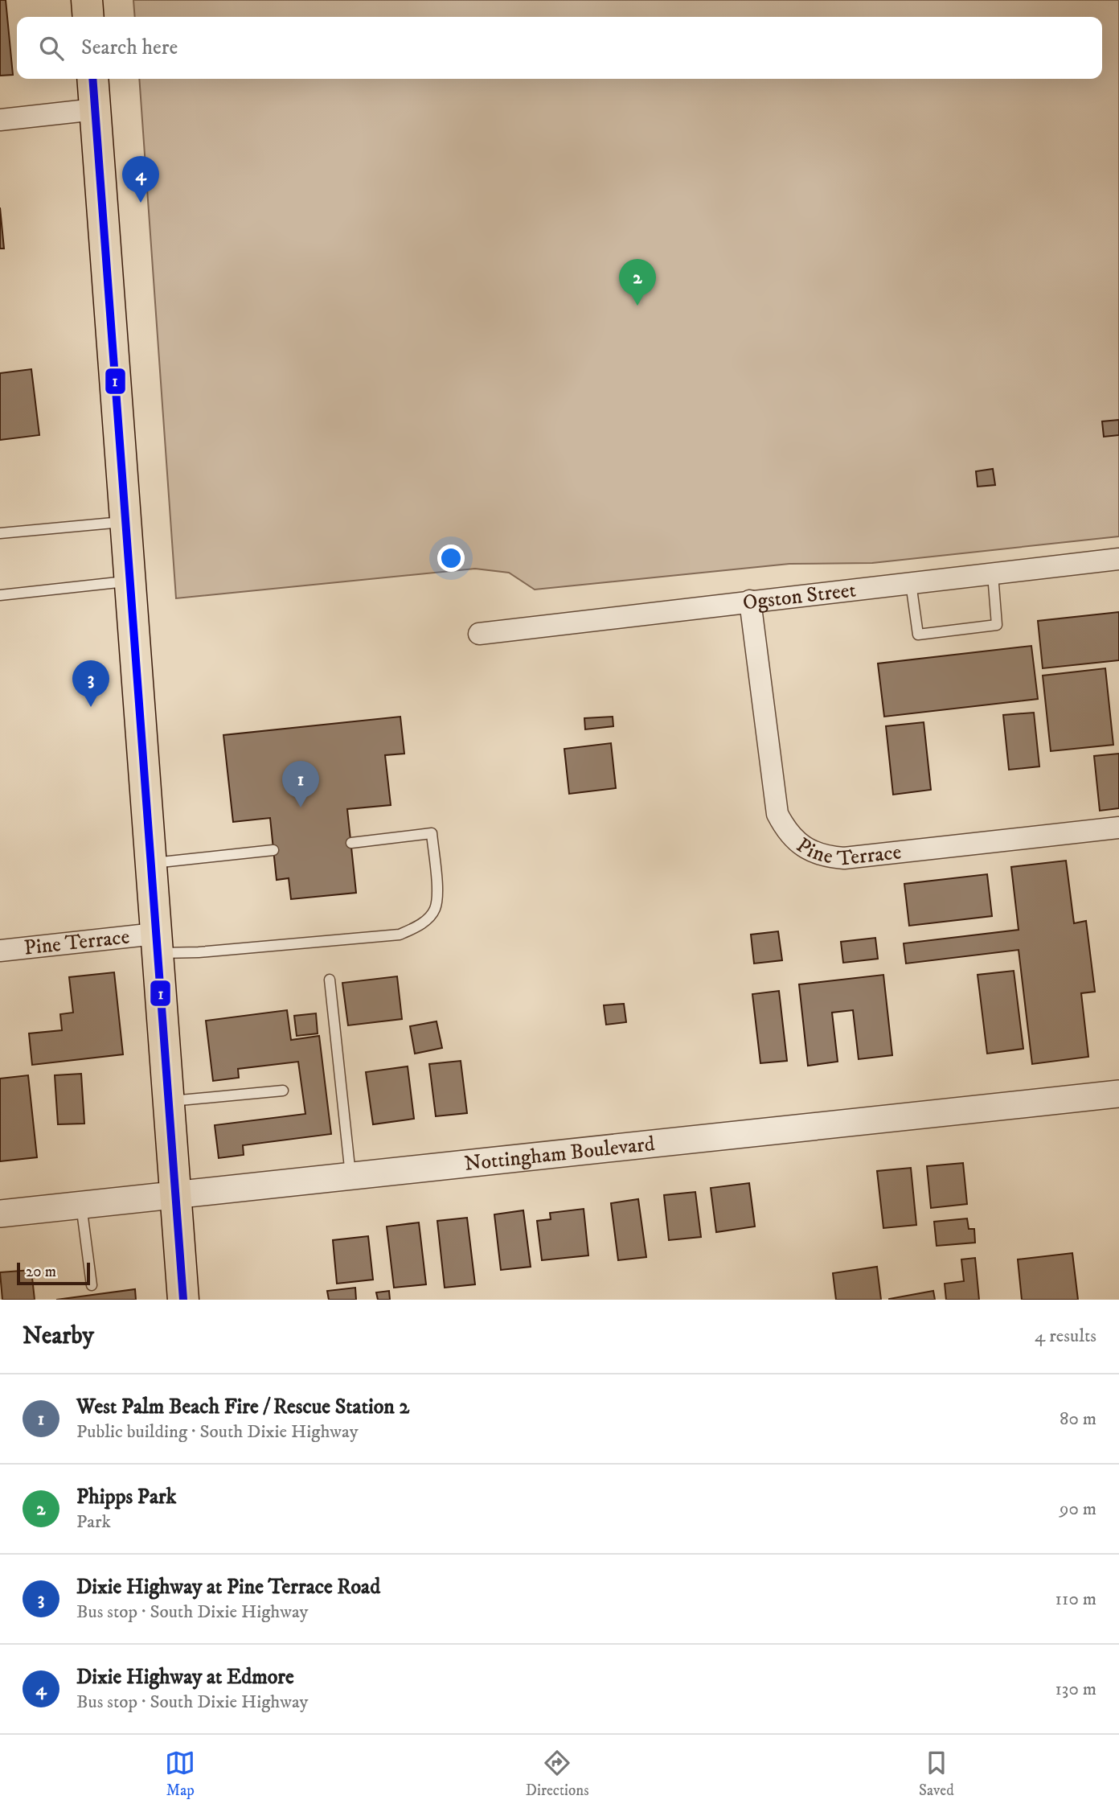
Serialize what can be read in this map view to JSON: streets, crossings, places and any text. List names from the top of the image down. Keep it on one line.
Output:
{"streets":{"street":["Ogston Street","Pine Terrace","Nottingham Boulevard"]},"crossings":[["Ogston Street","Pine Terrace"]],"lines":["transit line 1"],"scale_bar":"20 m","page":{"search":"Search here","pins":["4","2","3","1"],"scale":"20 m","heading":["Nearby","4 results"],"list":[{"mark":"1","name":"West Palm Beach Fire / Rescue Station 2","note":"Public building · South Dixie Highway","value":"80 m"},{"mark":"2","name":"Phipps Park","note":"Park","value":"90 m"},{"mark":"3","name":"Dixie Highway at Pine Terrace Road","note":"Bus stop · South Dixie Highway","value":"110 m"},{"mark":"4","name":"Dixie Highway at Edmore","note":"Bus stop · South Dixie Highway","value":"130 m"}],"nav":["Map","Directions","Saved"]}}
